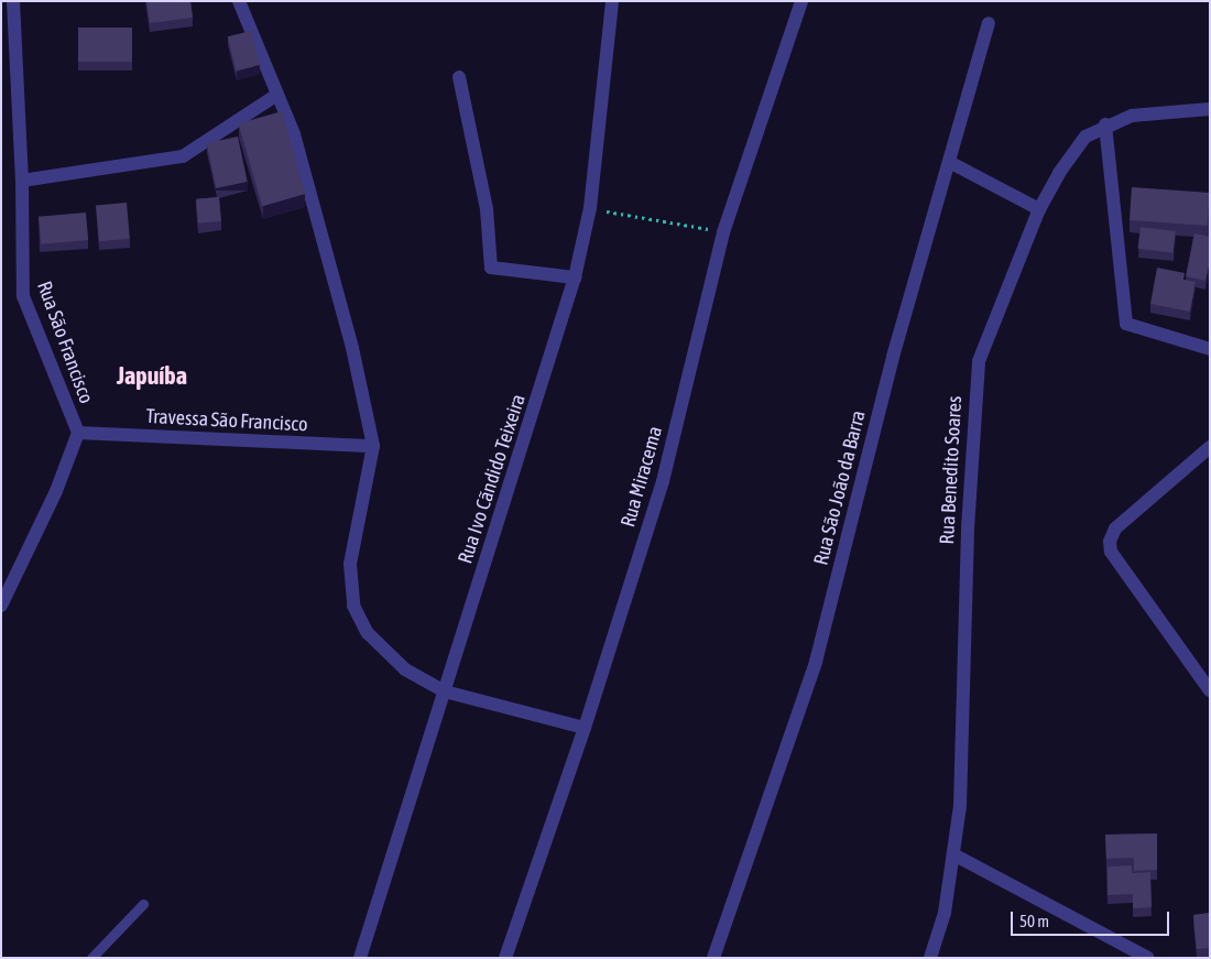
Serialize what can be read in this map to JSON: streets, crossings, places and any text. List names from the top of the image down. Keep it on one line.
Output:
{"streets":{"street":["Rua São Francisco","Travessa São Francisco","Rua Benedito Soares","Rua Miracema","Rua Ivo Cãndido Teixeira","Rua São João da Barra"]},"crossings":[["Rua São Francisco","Travessa São Francisco"]],"districts":["Japuíba"],"scale_bar":"50 m"}
